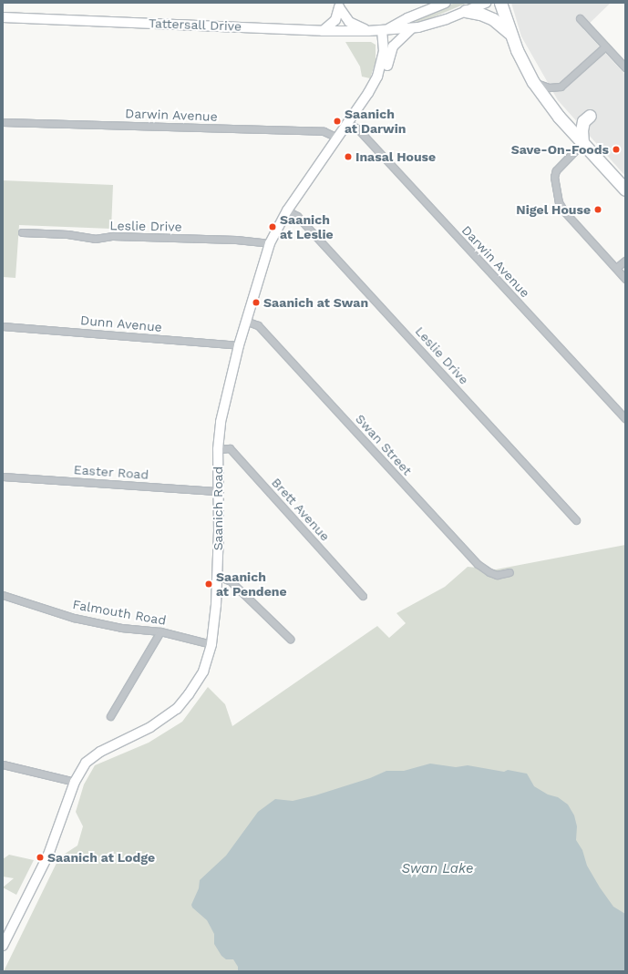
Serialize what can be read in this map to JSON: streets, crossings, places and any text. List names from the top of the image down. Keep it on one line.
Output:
{"streets":{"main road":["Tattersall Drive","Saanich Road"],"street":["Darwin Avenue","Leslie Drive","Dunn Avenue","Swan Street","Easter Road","Brett Avenue","Falmouth Road"]},"crossings":[["Tattersall Drive","Saanich Road"],["Darwin Avenue","Saanich Road"],["Leslie Drive","Saanich Road"],["Dunn Avenue","Saanich Road"],["Swan Street","Saanich Road"],["Easter Road","Saanich Road"],["Saanich Road","Brett Avenue"],["Saanich Road","Falmouth Road"]],"water":["Swan Lake"],"places":["Saanich at Darwin","Save-On-Foods","Inasal House","Nigel House","Saanich at Leslie","Saanich at Swan","Saanich at Pendene","Saanich at Lodge"]}
